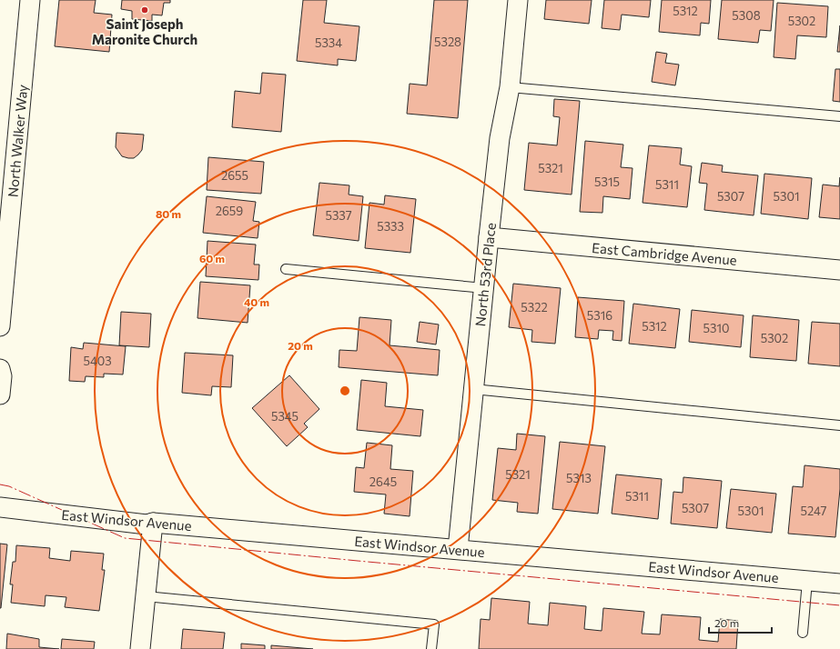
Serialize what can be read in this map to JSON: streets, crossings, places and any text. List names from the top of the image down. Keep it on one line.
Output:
{"streets":{"street":["North Walker Way","East Cambridge Avenue","North 53rd Place","East Windsor Avenue"]},"crossings":[["East Cambridge Avenue","North 53rd Place"],["North 53rd Place","East Windsor Avenue"]],"places":["Saint Joseph Maronite Church"],"house_numbers":["5312","5308","5302","5328","5334","5321","2655","5315","5311","5307","5301","2659","5337","5333","5322","5316","5312","5310","5302","5403","5345","5321","5313","2645","5311","5307","5301","5247"],"scale_bar":"20 m","rings":["80 m","60 m","40 m","20 m"]}
